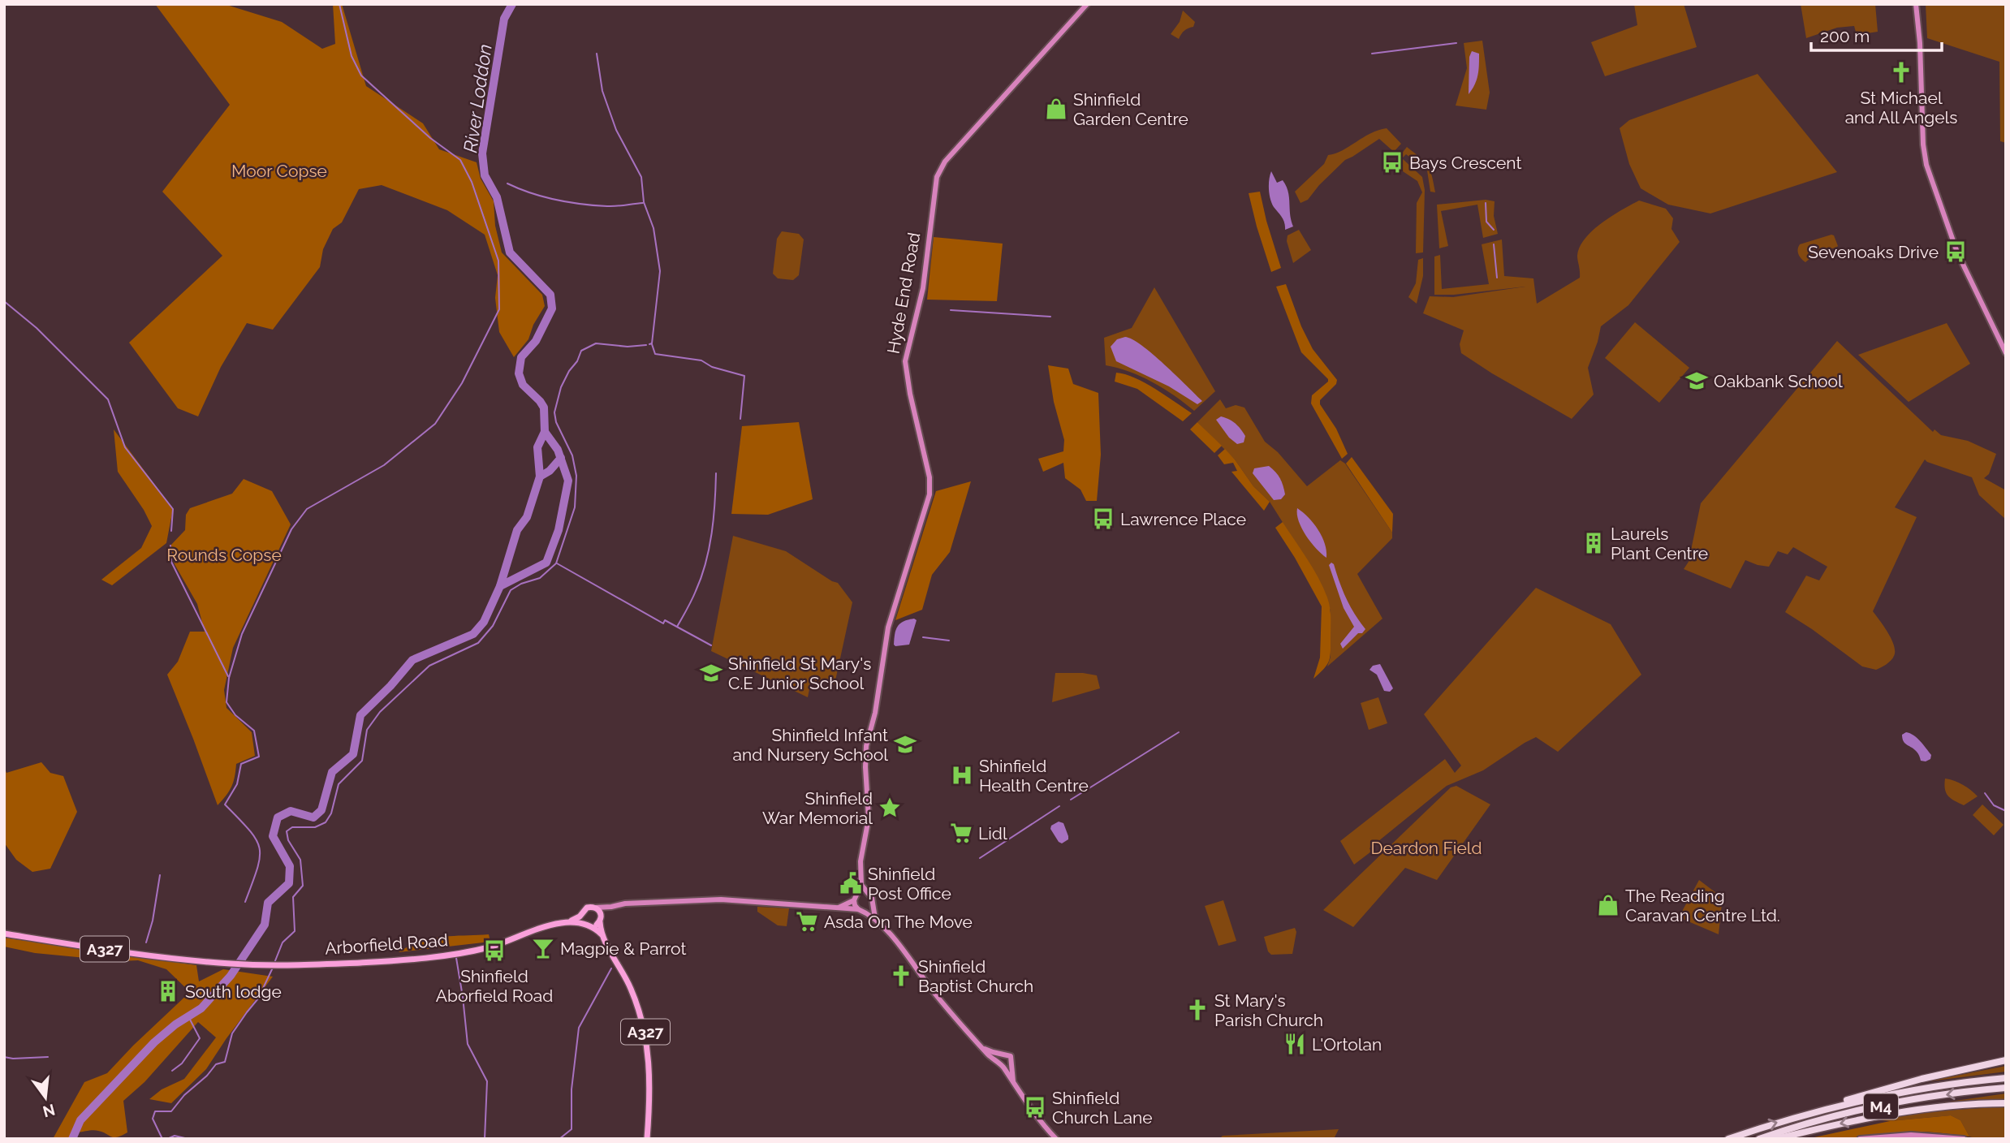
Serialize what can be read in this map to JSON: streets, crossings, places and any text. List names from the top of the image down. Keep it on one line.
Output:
{"streets":{"highway":["M4"],"main road":["Hyde End Road","Arborfield Road","A327"]},"crossings":[["Arborfield Road","A327"]],"water":["River Loddon"],"parks":["Moor Copse","Rounds Copse","Deardon Field"],"places":{"church":["St Michael and All Angels","Shinfield Baptist Church","St Mary's Parish Church"],"shop":["Shinfield Garden Centre","The Reading Caravan Centre Ltd."],"bus stop":["Bays Crescent","Sevenoaks Drive","Lawrence Place","Shinfield Aborfield Road","Shinfield Church Lane"],"school or university":["Oakbank School","Shinfield St Mary's C.E Junior School","Shinfield Infant and Nursery School"],"building":["Laurels Plant Centre","South lodge"],"hospital":["Shinfield Health Centre"],"place":["Shinfield War Memorial"],"supermarket":["Lidl","Asda On The Move"],"public building":["Shinfield Post Office"],"bar":["Magpie & Parrot"],"restaurant":["L'Ortolan"]},"scale_bar":"200 m","north":"bottom"}
